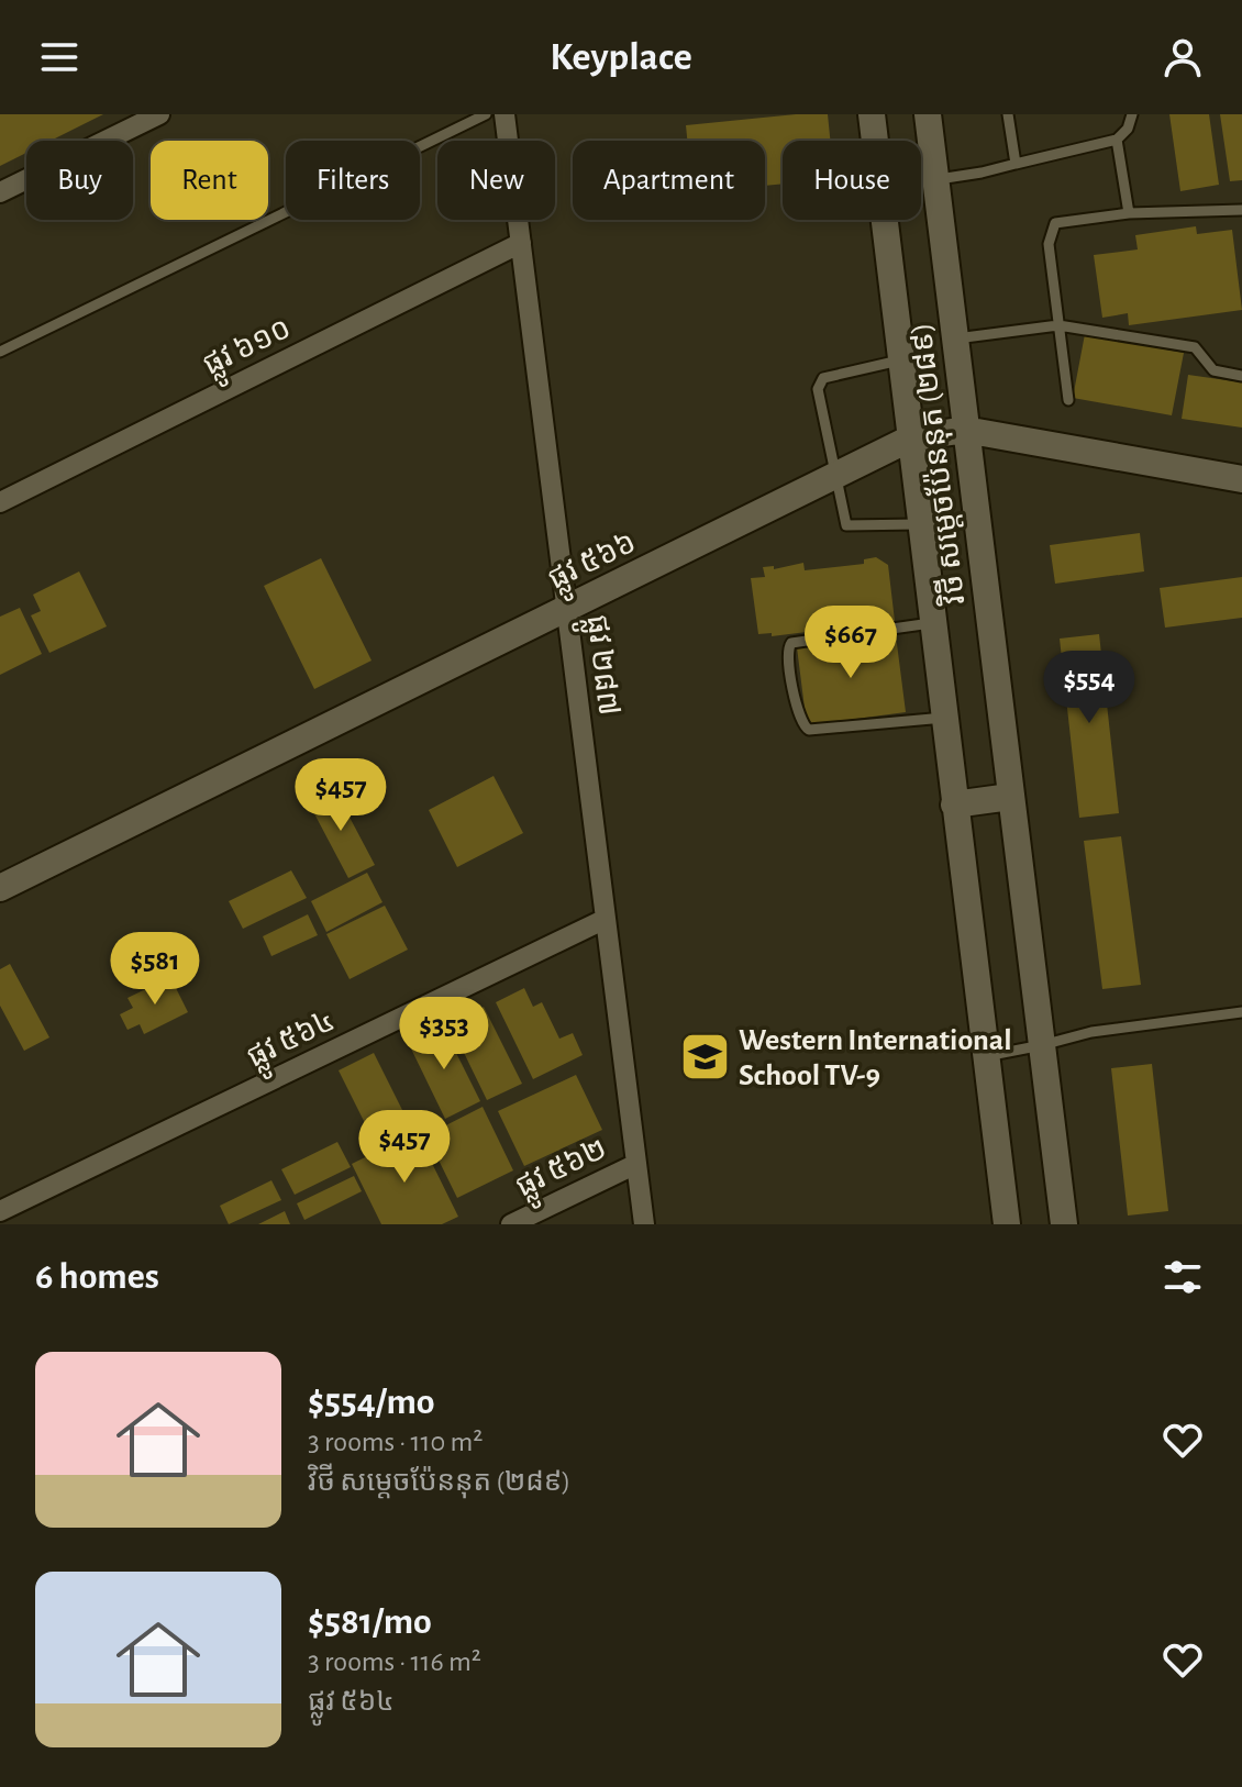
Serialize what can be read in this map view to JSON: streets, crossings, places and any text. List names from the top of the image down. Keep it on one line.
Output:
{"streets":{"main road":["វិថី សម្តេចប៉ែននុត (២៨៩)","ផ្លូវ ៥៦៦"],"street":["ផ្លូវ ៦១០","ផ្លូវ ២៨៧","ផ្លូវ ៥៦៤","ផ្លូវ ៥៦២"]},"crossings":[["ផ្លូវ ៦១០","ផ្លូវ ២៨៧"],["វិថី សម្តេចប៉ែននុត (២៨៩)","ផ្លូវ ៥៦៦"],["ផ្លូវ ៥៦៦","ផ្លូវ ២៨៧"],["ផ្លូវ ២៨៧","ផ្លូវ ៥៦៤"],["ផ្លូវ ២៨៧","ផ្លូវ ៥៦២"]],"places":{"school or university":["Western International School TV-9"]},"page":{"header":"Keyplace","chip":["Buy","Rent","Filters","New","Apartment","House"],"price":["$667","$554","$457","$581","$353","$457"],"heading":"6 homes","list":[{"name":"$554/mo","note":"3 rooms · 110 m² · វិថី សម្តេចប៉ែននុត (២៨៩)"},{"name":"$581/mo","note":"3 rooms · 116 m² · ផ្លូវ ៥៦៤"}]}}
